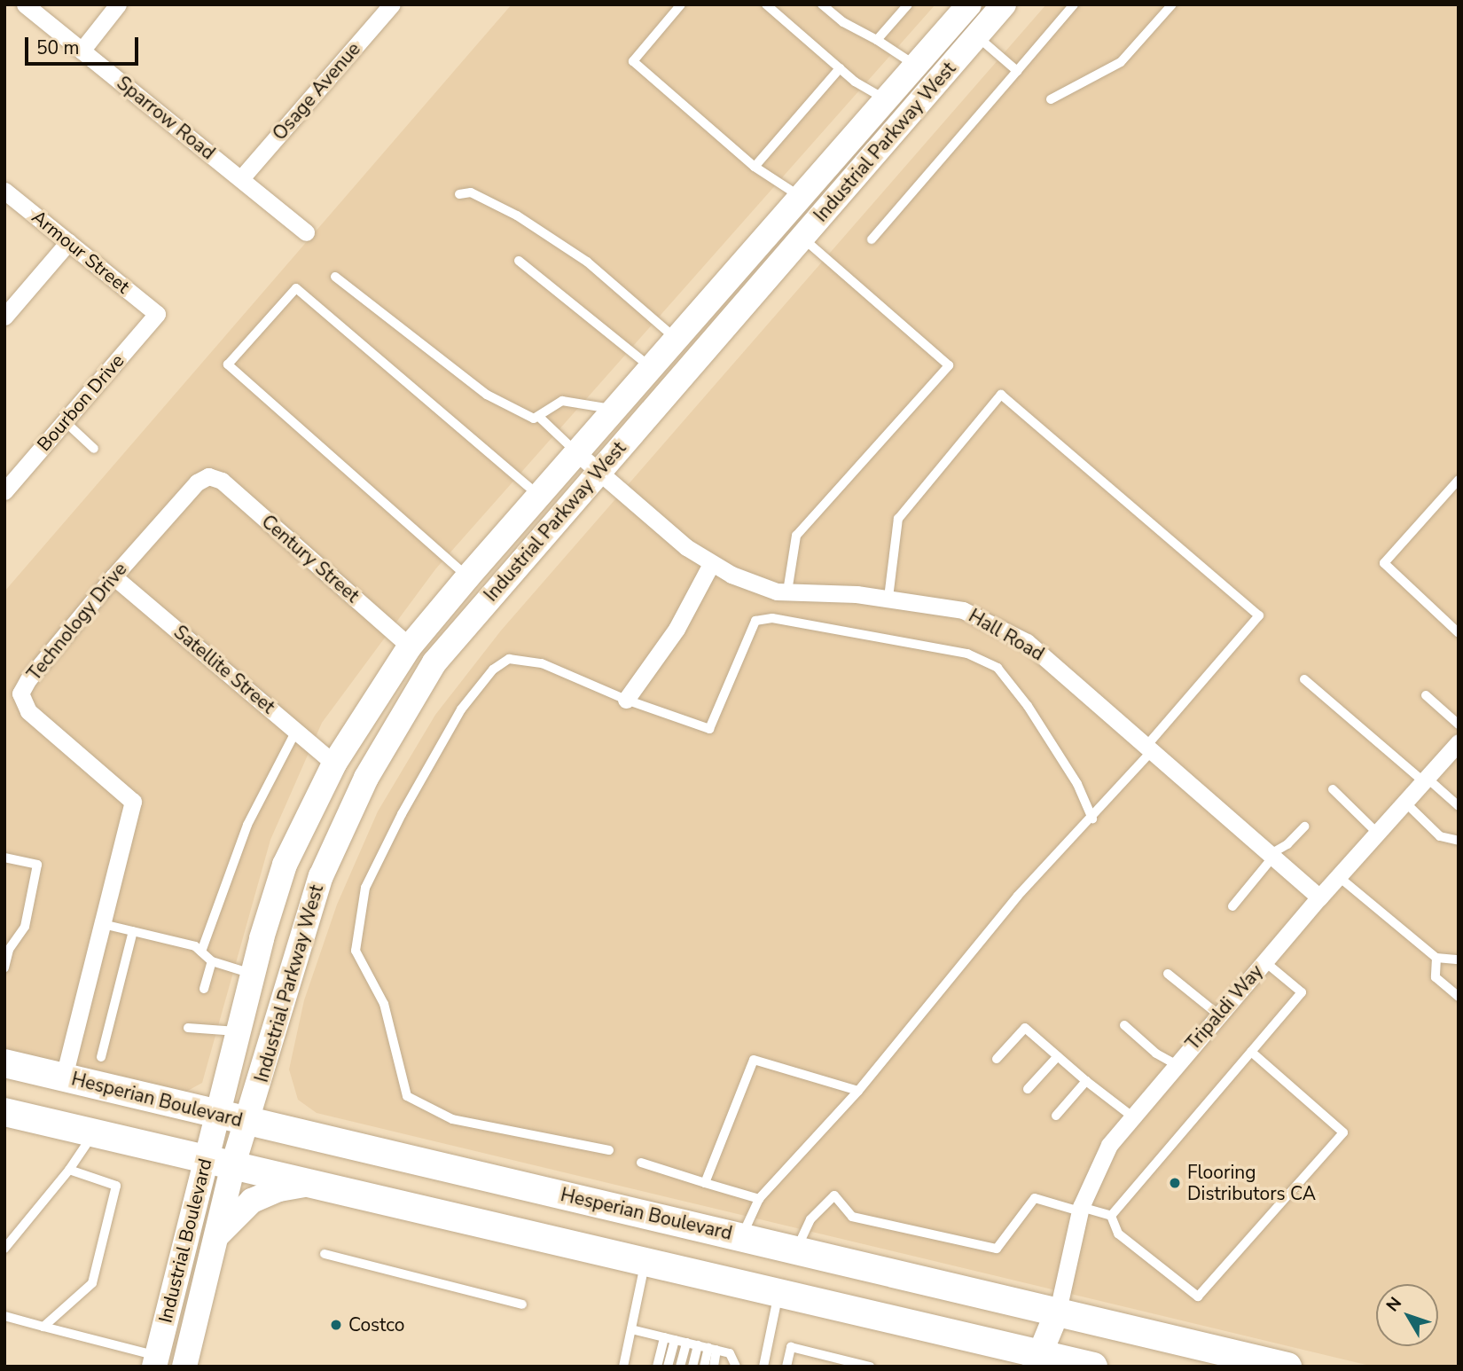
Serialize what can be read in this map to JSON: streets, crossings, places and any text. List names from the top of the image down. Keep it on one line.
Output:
{"streets":{"main road":["Industrial Parkway West","Hesperian Boulevard","Industrial Boulevard"],"street":["Osage Avenue","Sparrow Road","Armour Street","Bourbon Drive","Century Street","Technology Drive","Hall Road","Satellite Street","Tripaldi Way"]},"crossings":[["Osage Avenue","Sparrow Road"],["Industrial Parkway West","Century Street"],["Industrial Parkway West","Hall Road"],["Industrial Parkway West","Satellite Street"],["Industrial Parkway West","Hesperian Boulevard"],["Industrial Parkway West","Industrial Boulevard"],["Armour Street","Bourbon Drive"],["Century Street","Technology Drive"],["Technology Drive","Satellite Street"],["Technology Drive","Hesperian Boulevard"],["Hall Road","Tripaldi Way"],["Tripaldi Way","Hesperian Boulevard"],["Hesperian Boulevard","Industrial Boulevard"]],"places":["Flooring Distributors CA","Costco"],"scale_bar":"50 m","north":"top left"}
